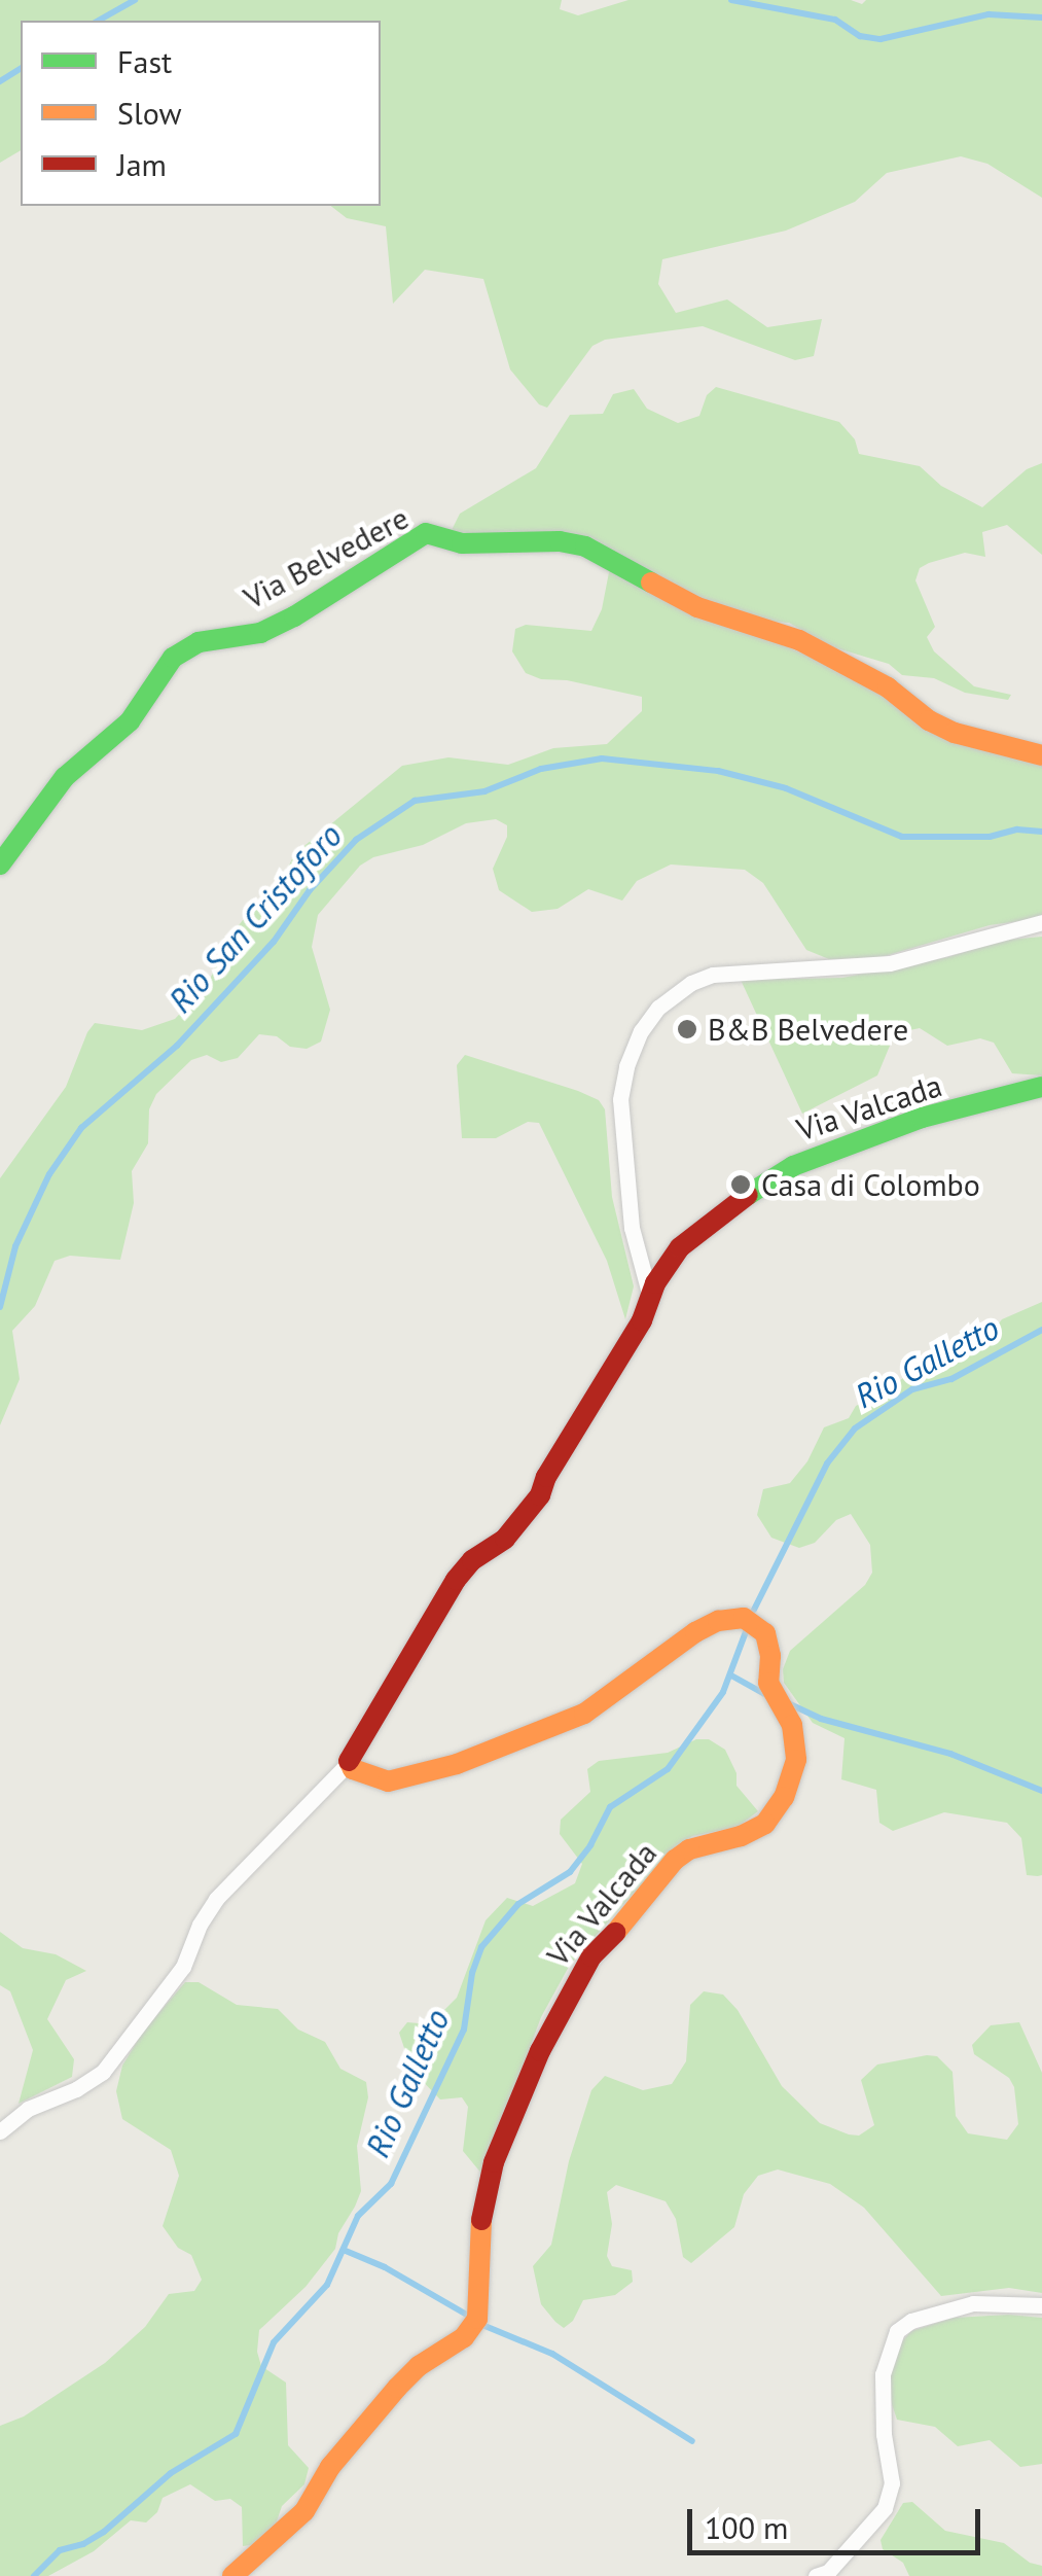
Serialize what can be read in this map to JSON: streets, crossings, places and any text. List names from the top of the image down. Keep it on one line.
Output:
{"streets":{"street":["Via Belvedere","Via Valcada"]},"water":["Rio San Cristoforo","Rio Galletto"],"places":["B&B Belvedere","Casa di Colombo"],"legend":["Fast","Slow","Jam"],"scale_bar":"100 m"}
